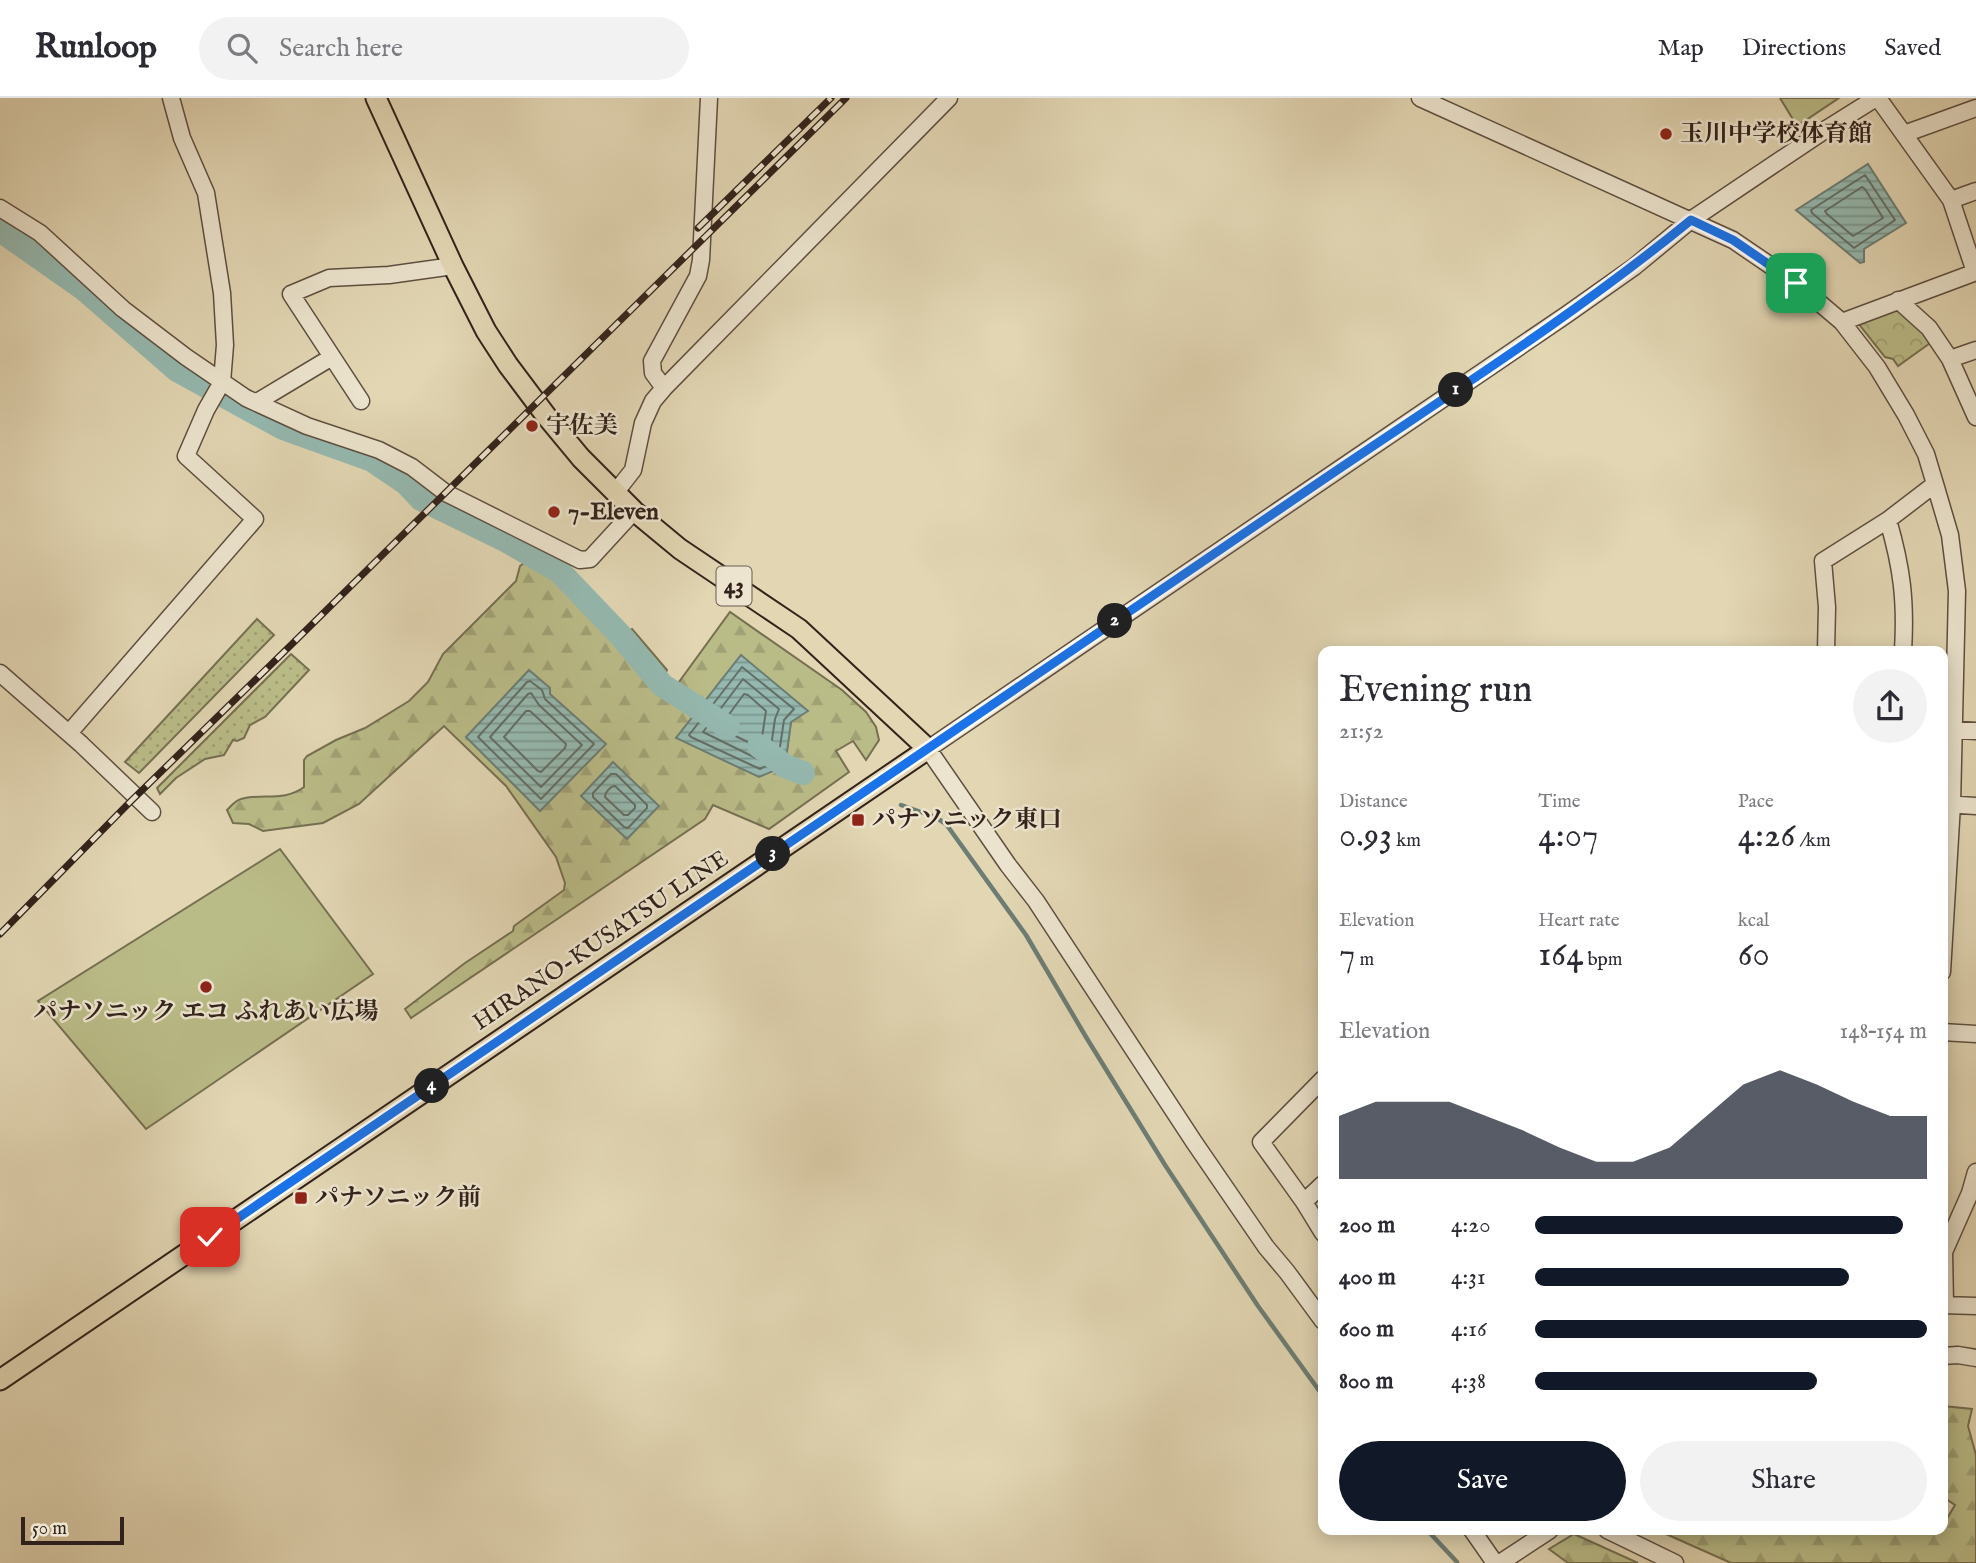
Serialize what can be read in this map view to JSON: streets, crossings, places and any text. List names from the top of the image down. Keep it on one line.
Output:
{"streets":{"main road":["43","HIRANO-KUSATSU LINE"]},"crossings":[["43","HIRANO-KUSATSU LINE"]],"places":{"other":["玉川中学校体育館","宇佐美","7-Eleven","パナソニック エコ ふれあい広場"],"transit":["パナソニック東口","パナソニック前"]},"scale_bar":"50 m","page":{"header":"Runloop","search":"Search here","nav":["Map","Directions","Saved"],"pins":["1","2","3","4"],"heading":["Evening run","21:52"],"stats":[["Distance","0.93 km"],["Time","4:07"],["Pace","4:26 /km"],["Elevation","7 m"],["Heart rate","164 bpm"],["kcal","60"]],"chart":["Elevation","148–154 m"],"list":[{"name":"200 m","note":"4:20"},{"name":"400 m","note":"4:31"},{"name":"600 m","note":"4:16"},{"name":"800 m","note":"4:38"}],"buttons":["Save","Share"],"scale":"50 m"}}
